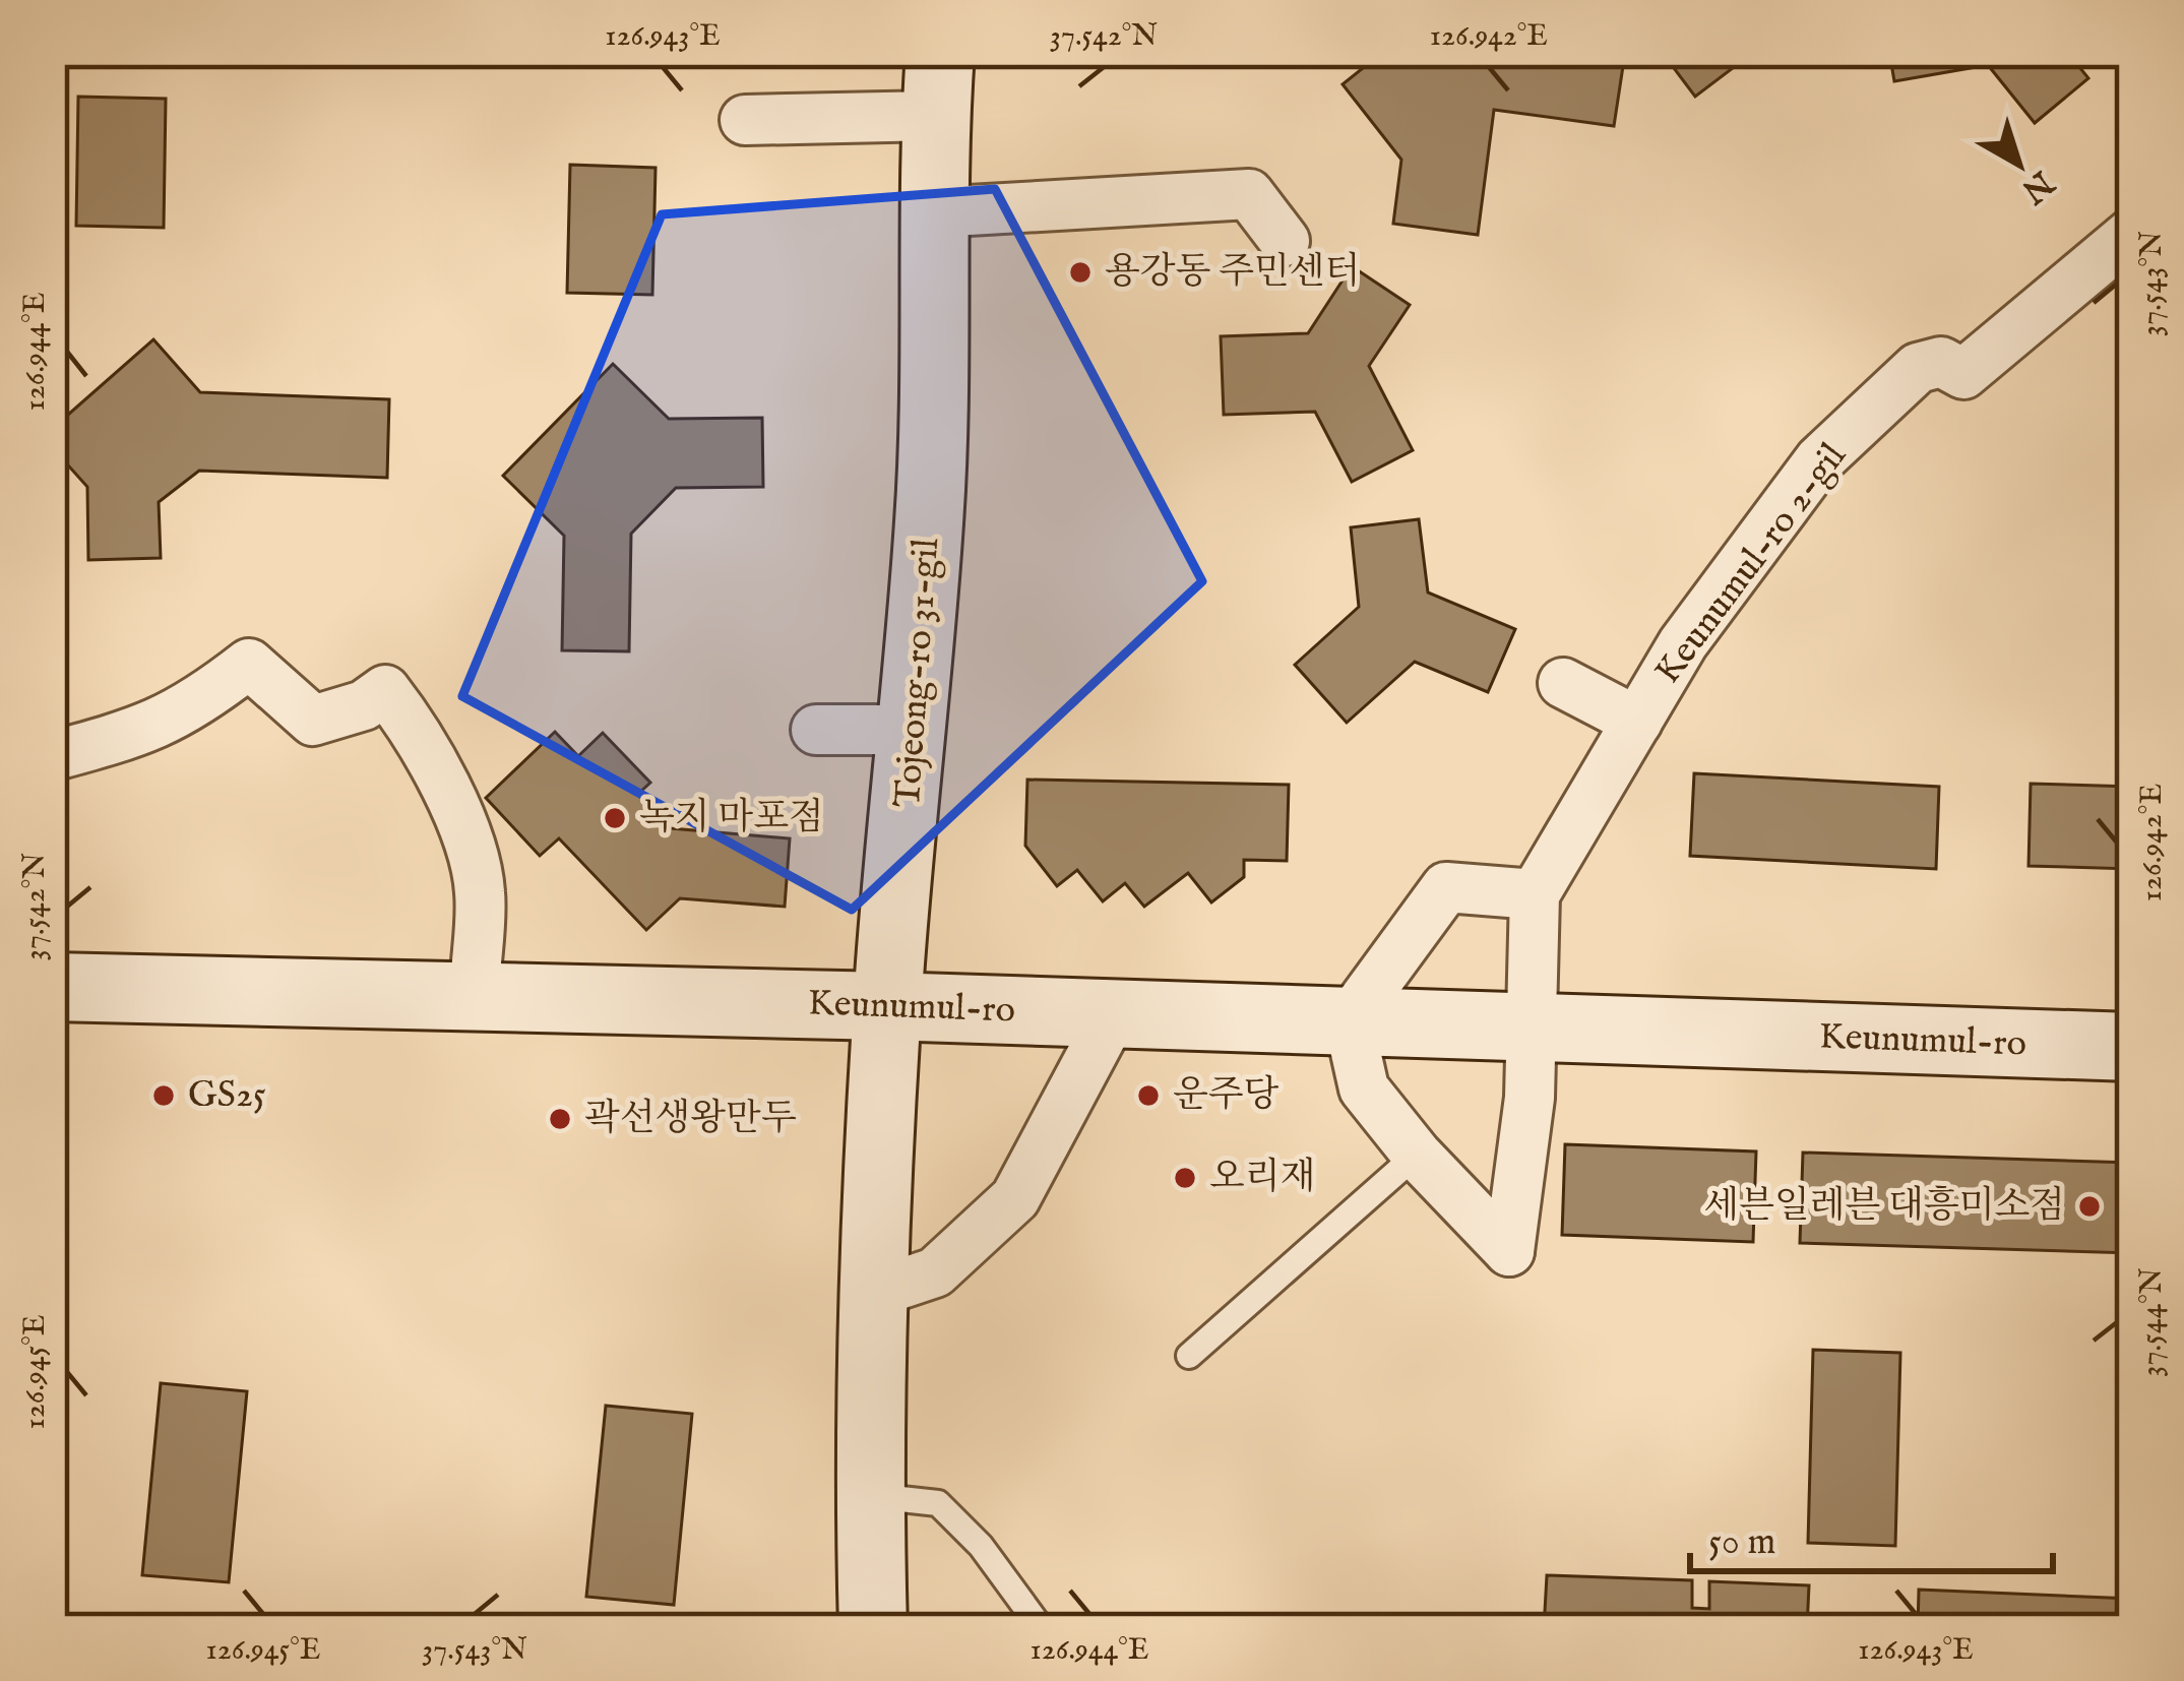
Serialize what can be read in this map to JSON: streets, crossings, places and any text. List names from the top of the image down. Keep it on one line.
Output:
{"streets":{"street":["Keunumul-ro 2-gil","Tojeong-ro 31-gil","Keunumul-ro"]},"crossings":[["Tojeong-ro 31-gil","Keunumul-ro"]],"places":["용강동 주민센터","녹지 마포점","GS25","운주당","곽선생왕만두","오리재","세븐일레븐 대흥미소점"],"scale_bar":"50 m","north":"bottom right","coordinates":["126.943°E","37.542°N","126.942°E","37.543°N","126.944°E","37.544°N","126.945°E"]}
